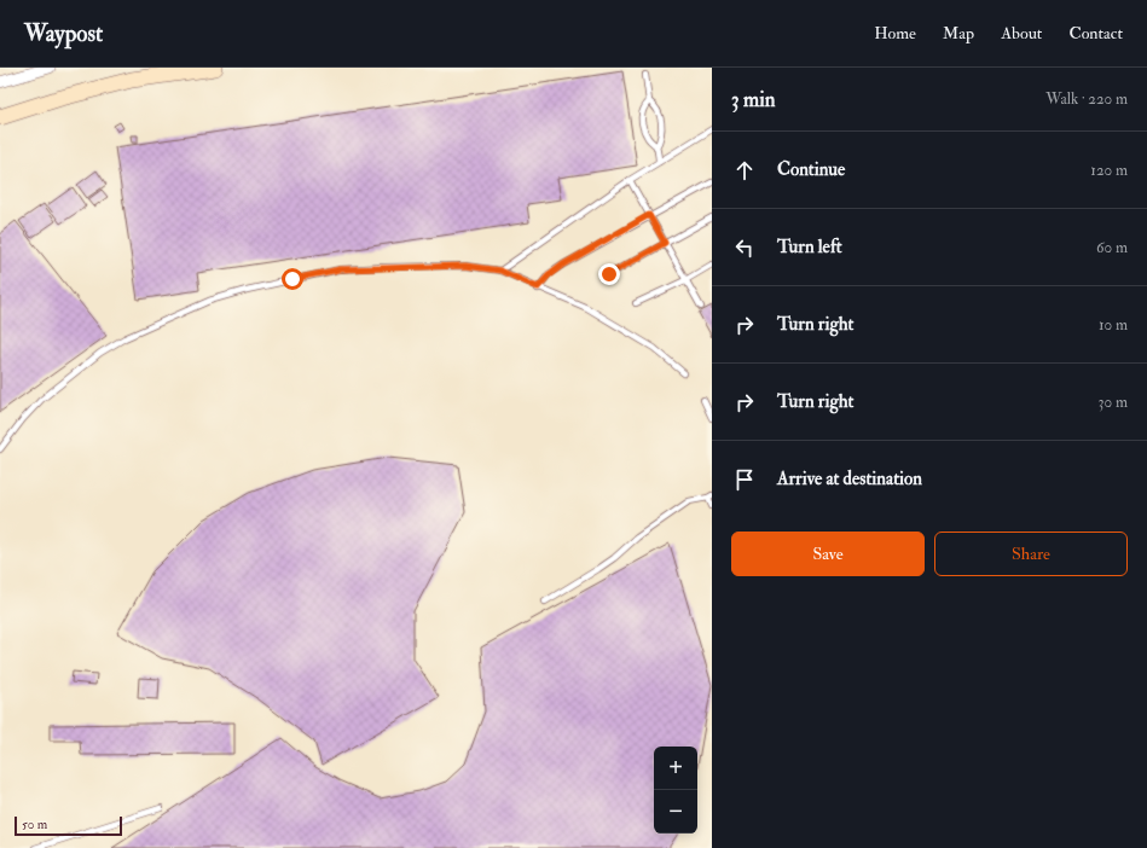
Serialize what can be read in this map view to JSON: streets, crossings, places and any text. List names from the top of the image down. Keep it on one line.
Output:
{"scale_bar":"50 m","page":{"header":"Waypost","nav":["Home","Map","About","Contact"],"heading":["3 min","Walk · 220 m"],"list":[["Continue","120 m"],["Turn left","60 m"],["Turn right","10 m"],["Turn right","30 m"],"Arrive at destination"],"buttons":["Save","Share"],"map_buttons":["+","−"],"scale":"50 m"}}
